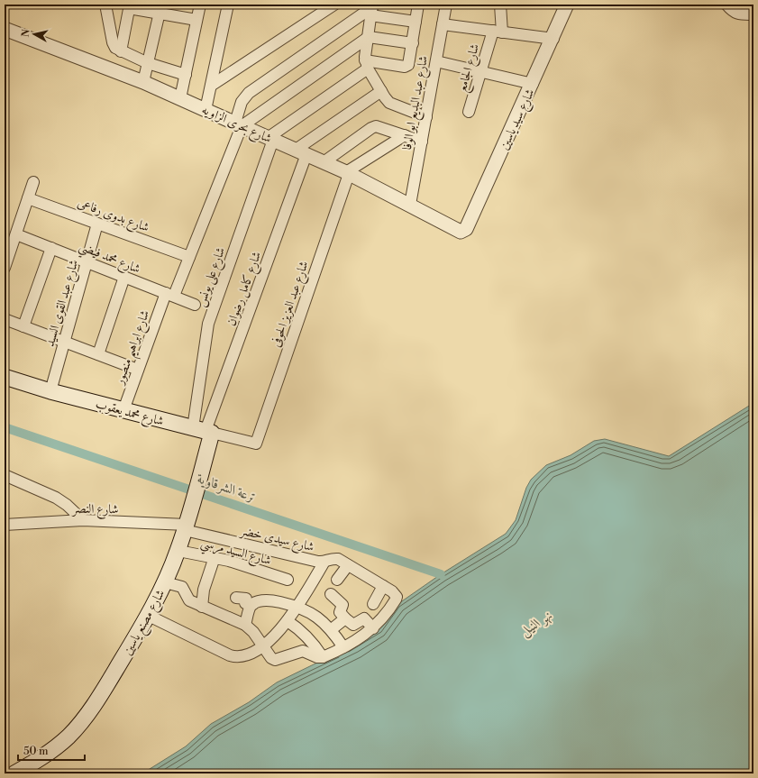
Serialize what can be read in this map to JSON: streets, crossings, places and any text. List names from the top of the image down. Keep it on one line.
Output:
{"streets":{"main road":["شارع محمد يعقوب","شارع مصنع ياسين"],"street":["شارع الجامع","شارع عبد البديع ابو الوفا","شارع سيد ياسين","شارع بحرى الزاويه","شارع بدوى رفاعى","شارع محمد فيضي","شارع على يونس","شارع كامل رضوان","شارع عبد القوى السيد","شارع عبد العزيز الحوفى","شارع ابراهيم منصور","شارع النصر","شارع سيدى خضر","شارع السيد مرسي"]},"crossings":[["شارع عبد البديع ابو الوفا","شارع بحرى الزاويه"],["شارع سيد ياسين","شارع بحرى الزاويه"],["شارع بحرى الزاويه","شارع على يونس"],["شارع بحرى الزاويه","شارع كامل رضوان"],["شارع بحرى الزاويه","شارع عبد العزيز الحوفى"],["شارع بدوى رفاعى","شارع عبد القوى السيد"],["شارع محمد فيضي","شارع عبد القوى السيد"],["شارع محمد فيضي","شارع ابراهيم منصور"],["شارع على يونس","شارع كامل رضوان"],["شارع على يونس","شارع محمد يعقوب"],["شارع على يونس","شارع مصنع ياسين"],["شارع كامل رضوان","شارع محمد يعقوب"],["شارع كامل رضوان","شارع مصنع ياسين"],["شارع عبد القوى السيد","شارع محمد يعقوب"],["شارع عبد العزيز الحوفى","شارع محمد يعقوب"],["شارع ابراهيم منصور","شارع محمد يعقوب"],["شارع محمد يعقوب","شارع مصنع ياسين"],["شارع النصر","شارع سيدى خضر"],["شارع النصر","شارع مصنع ياسين"],["شارع سيدى خضر","شارع مصنع ياسين"],["شارع السيد مرسي","شارع مصنع ياسين"]],"water":["ترعة الشرقاوية","نهر النيل"],"scale_bar":"50 m","north":"left"}
